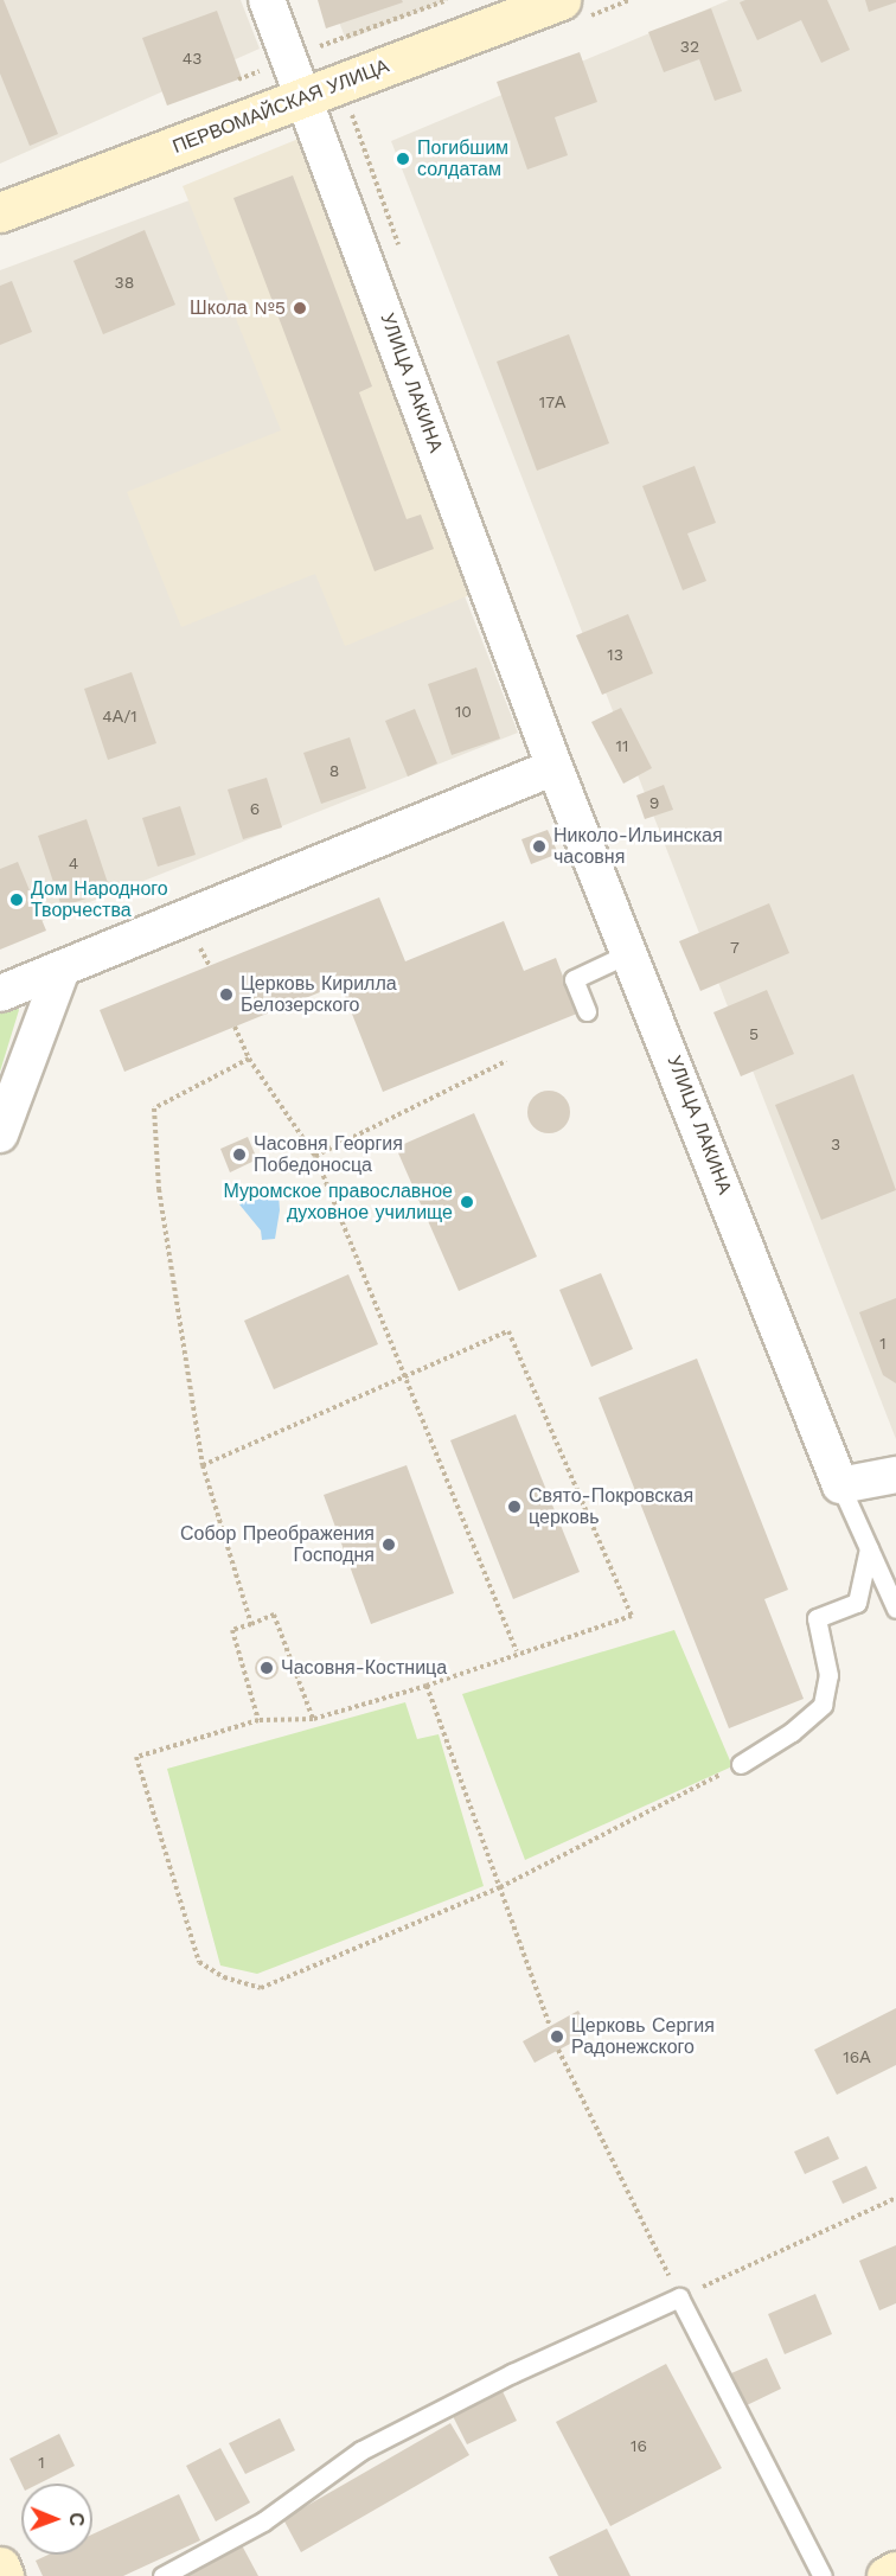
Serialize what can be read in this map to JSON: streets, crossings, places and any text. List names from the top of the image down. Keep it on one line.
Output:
{"streets":{"street":["ПЕРВОМАЙСКАЯ УЛИЦА","УЛИЦА ЛАКИНА"]},"crossings":[["ПЕРВОМАЙСКАЯ УЛИЦА","УЛИЦА ЛАКИНА"]],"places":["Погибшим солдатам","Школа №5","Николо-Ильинская часовня","Дом Народного Творчества","Церковь Кирилла Белозерского","Часовня Георгия Победоносца","Муромское православное духовное училище","Свято-Покровская церковь","Собор Преображения Господня","Часовня-Костница","Церковь Сергия Радонежского"],"house_numbers":["32","43","38","17А","13","10","4А/1","11","8","9","6","4","7","5","3","1","16А","16","1"],"north":"right"}
